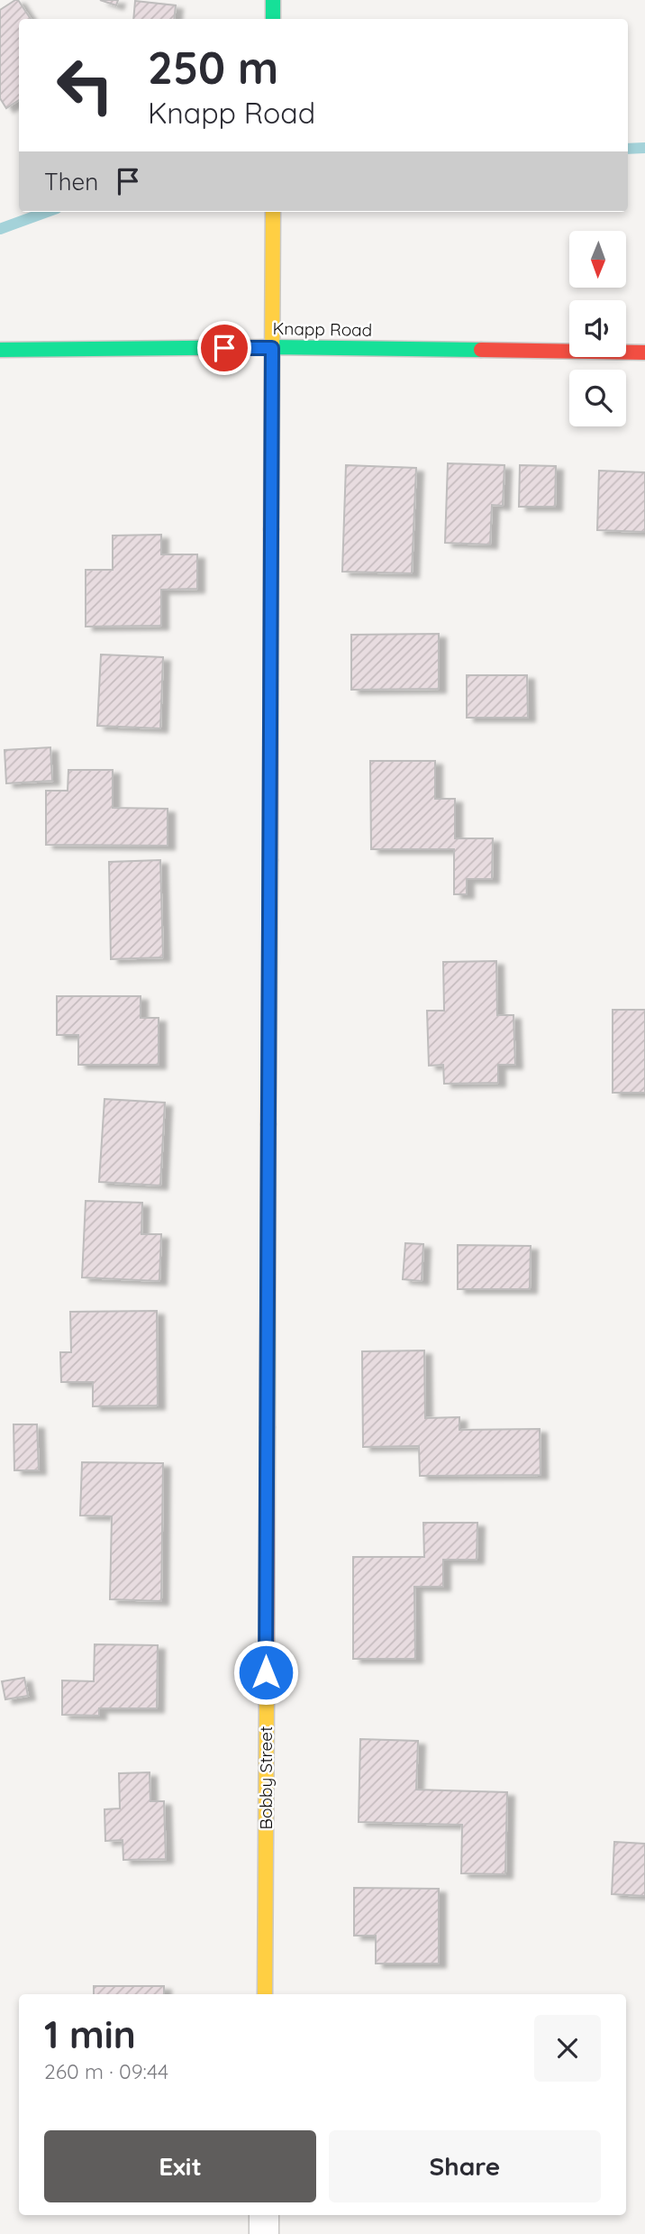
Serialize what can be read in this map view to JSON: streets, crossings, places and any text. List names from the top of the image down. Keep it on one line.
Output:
{"streets":{"street":["Knapp Road","Bobby Street"]},"crossings":[["Knapp Road","Bobby Street"]],"north":"bottom","page":{"turn":["250 m","Knapp Road"],"then":"Then","heading":["1 min","260 m · 09:44"],"buttons":["Exit","Share"]}}
